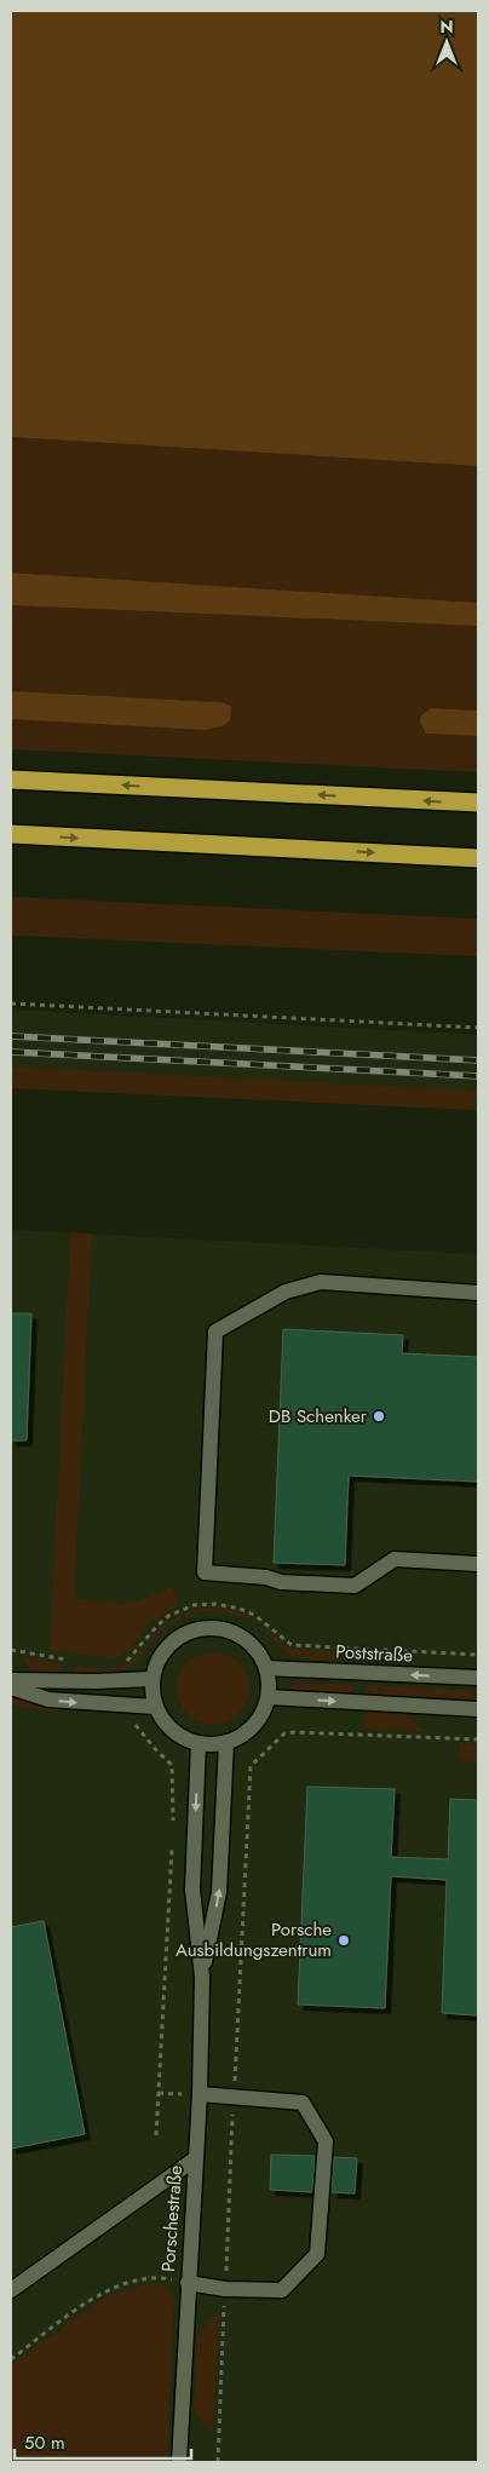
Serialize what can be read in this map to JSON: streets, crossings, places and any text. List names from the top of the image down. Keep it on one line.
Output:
{"streets":{"street":["Poststraße","Porschestraße"]},"crossings":[["Poststraße","Porschestraße"]],"places":["DB Schenker","Porsche Ausbildungszentrum"],"scale_bar":"50 m","north":"top"}
